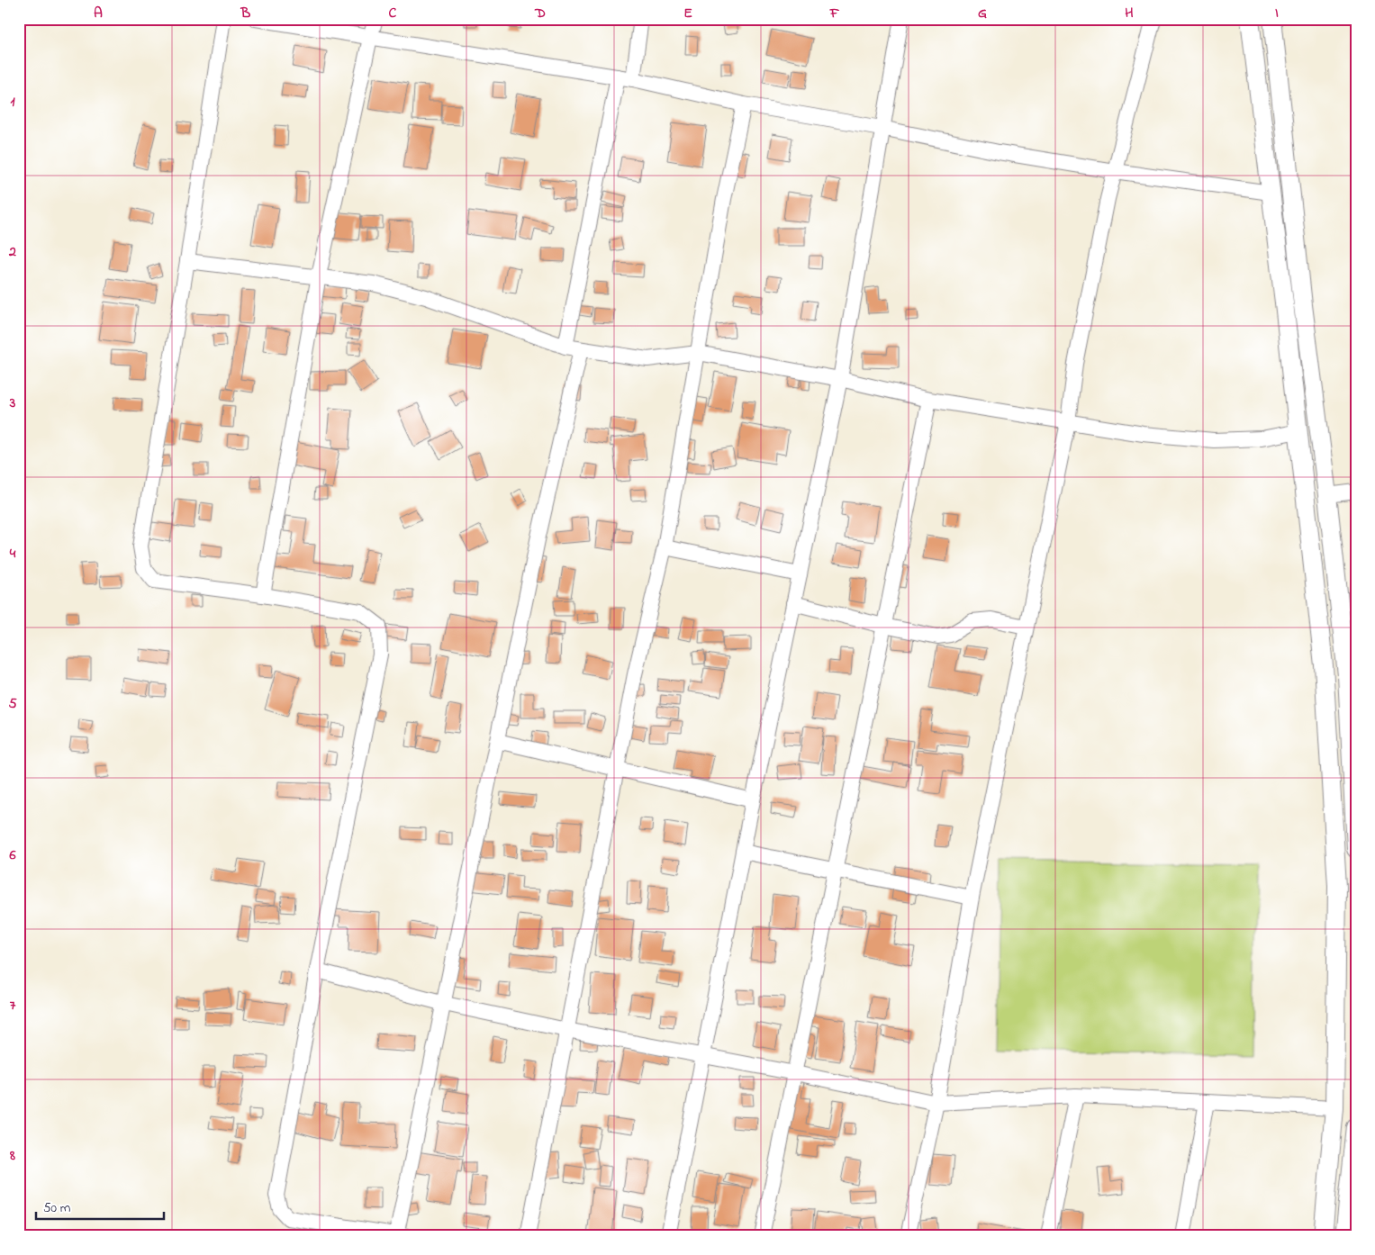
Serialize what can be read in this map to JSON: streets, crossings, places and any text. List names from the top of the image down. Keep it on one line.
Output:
{"scale_bar":"50 m","grid":{"columns":["A","B","C","D","E","F","G","H","I"],"rows":["1","2","3","4","5","6","7","8"]}}
